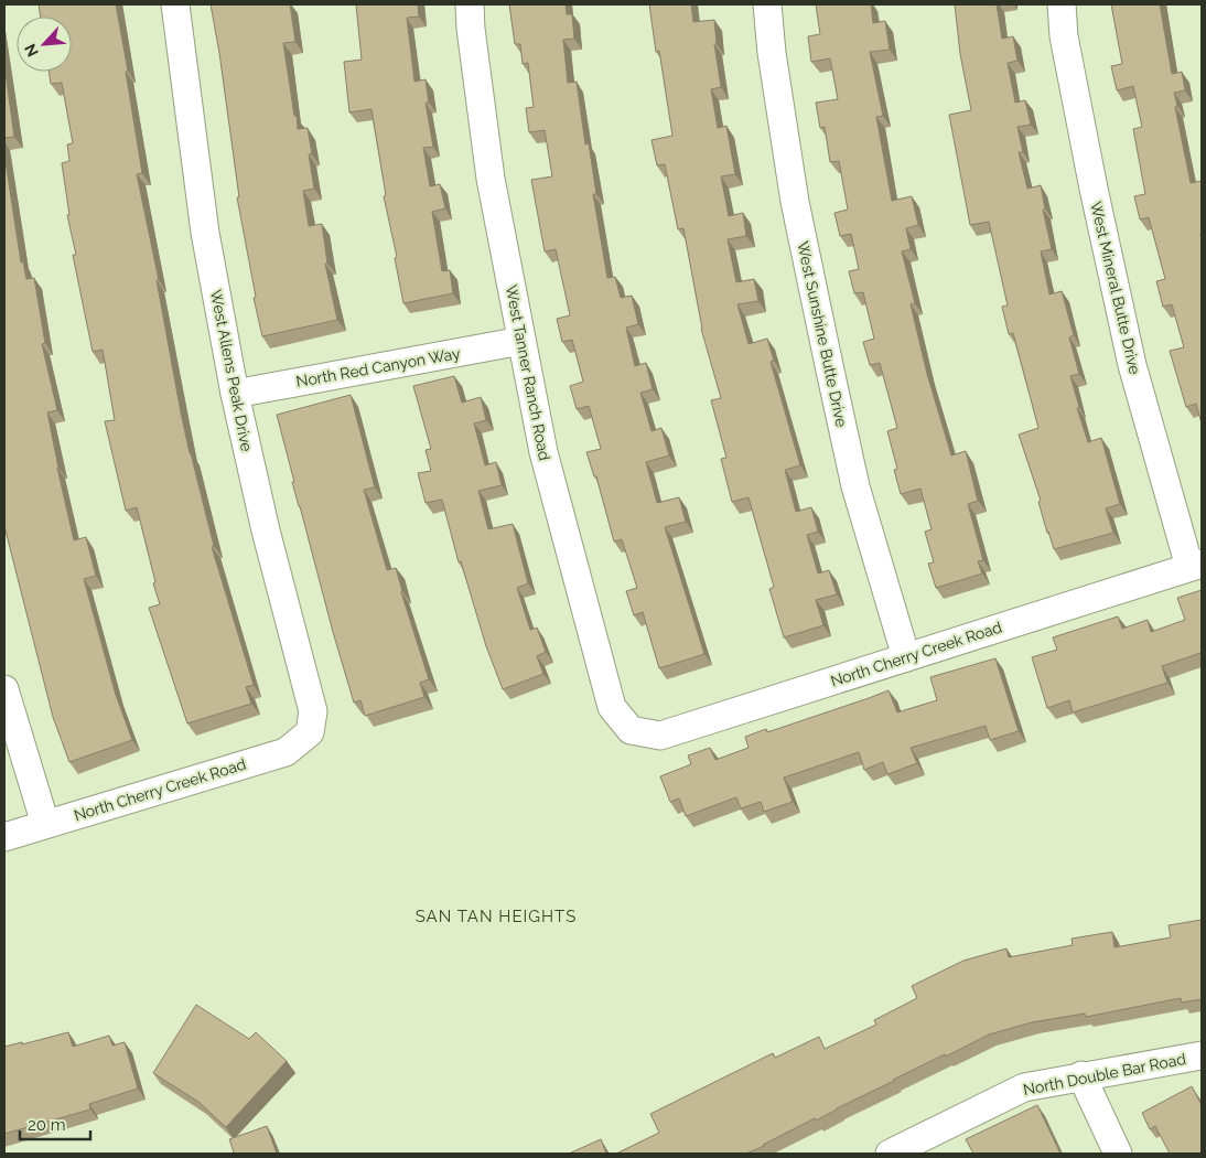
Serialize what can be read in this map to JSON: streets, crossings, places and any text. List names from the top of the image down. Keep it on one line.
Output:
{"streets":{"street":["West Mineral Butte Drive","West Sunshine Butte Drive","North Red Canyon Way","West Allens Peak Drive","West Tanner Ranch Road","North Cherry Creek Road","North Double Bar Road"]},"crossings":[["West Mineral Butte Drive","North Cherry Creek Road"],["West Sunshine Butte Drive","North Cherry Creek Road"],["North Red Canyon Way","West Allens Peak Drive"],["North Red Canyon Way","West Tanner Ranch Road"],["West Allens Peak Drive","North Cherry Creek Road"],["West Tanner Ranch Road","North Cherry Creek Road"]],"districts":["SAN TAN HEIGHTS"],"scale_bar":"20 m","north":"bottom left"}
